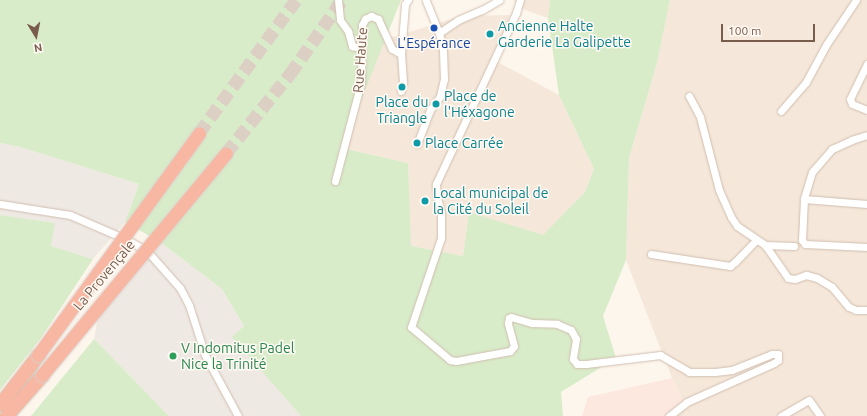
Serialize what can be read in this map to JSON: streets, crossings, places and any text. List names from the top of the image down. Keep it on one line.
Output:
{"streets":{"highway":["La Provençale"],"street":["Rue Haute"]},"places":["L’Espérance","Ancienne Halte Garderie La Galipette","Place du Triangle","Place de l'Héxagone","Place Carrée","Local municipal de la Cité du Soleil","V Indomitus Padel Nice la Trinité"],"scale_bar":"100 m","north":"bottom"}
